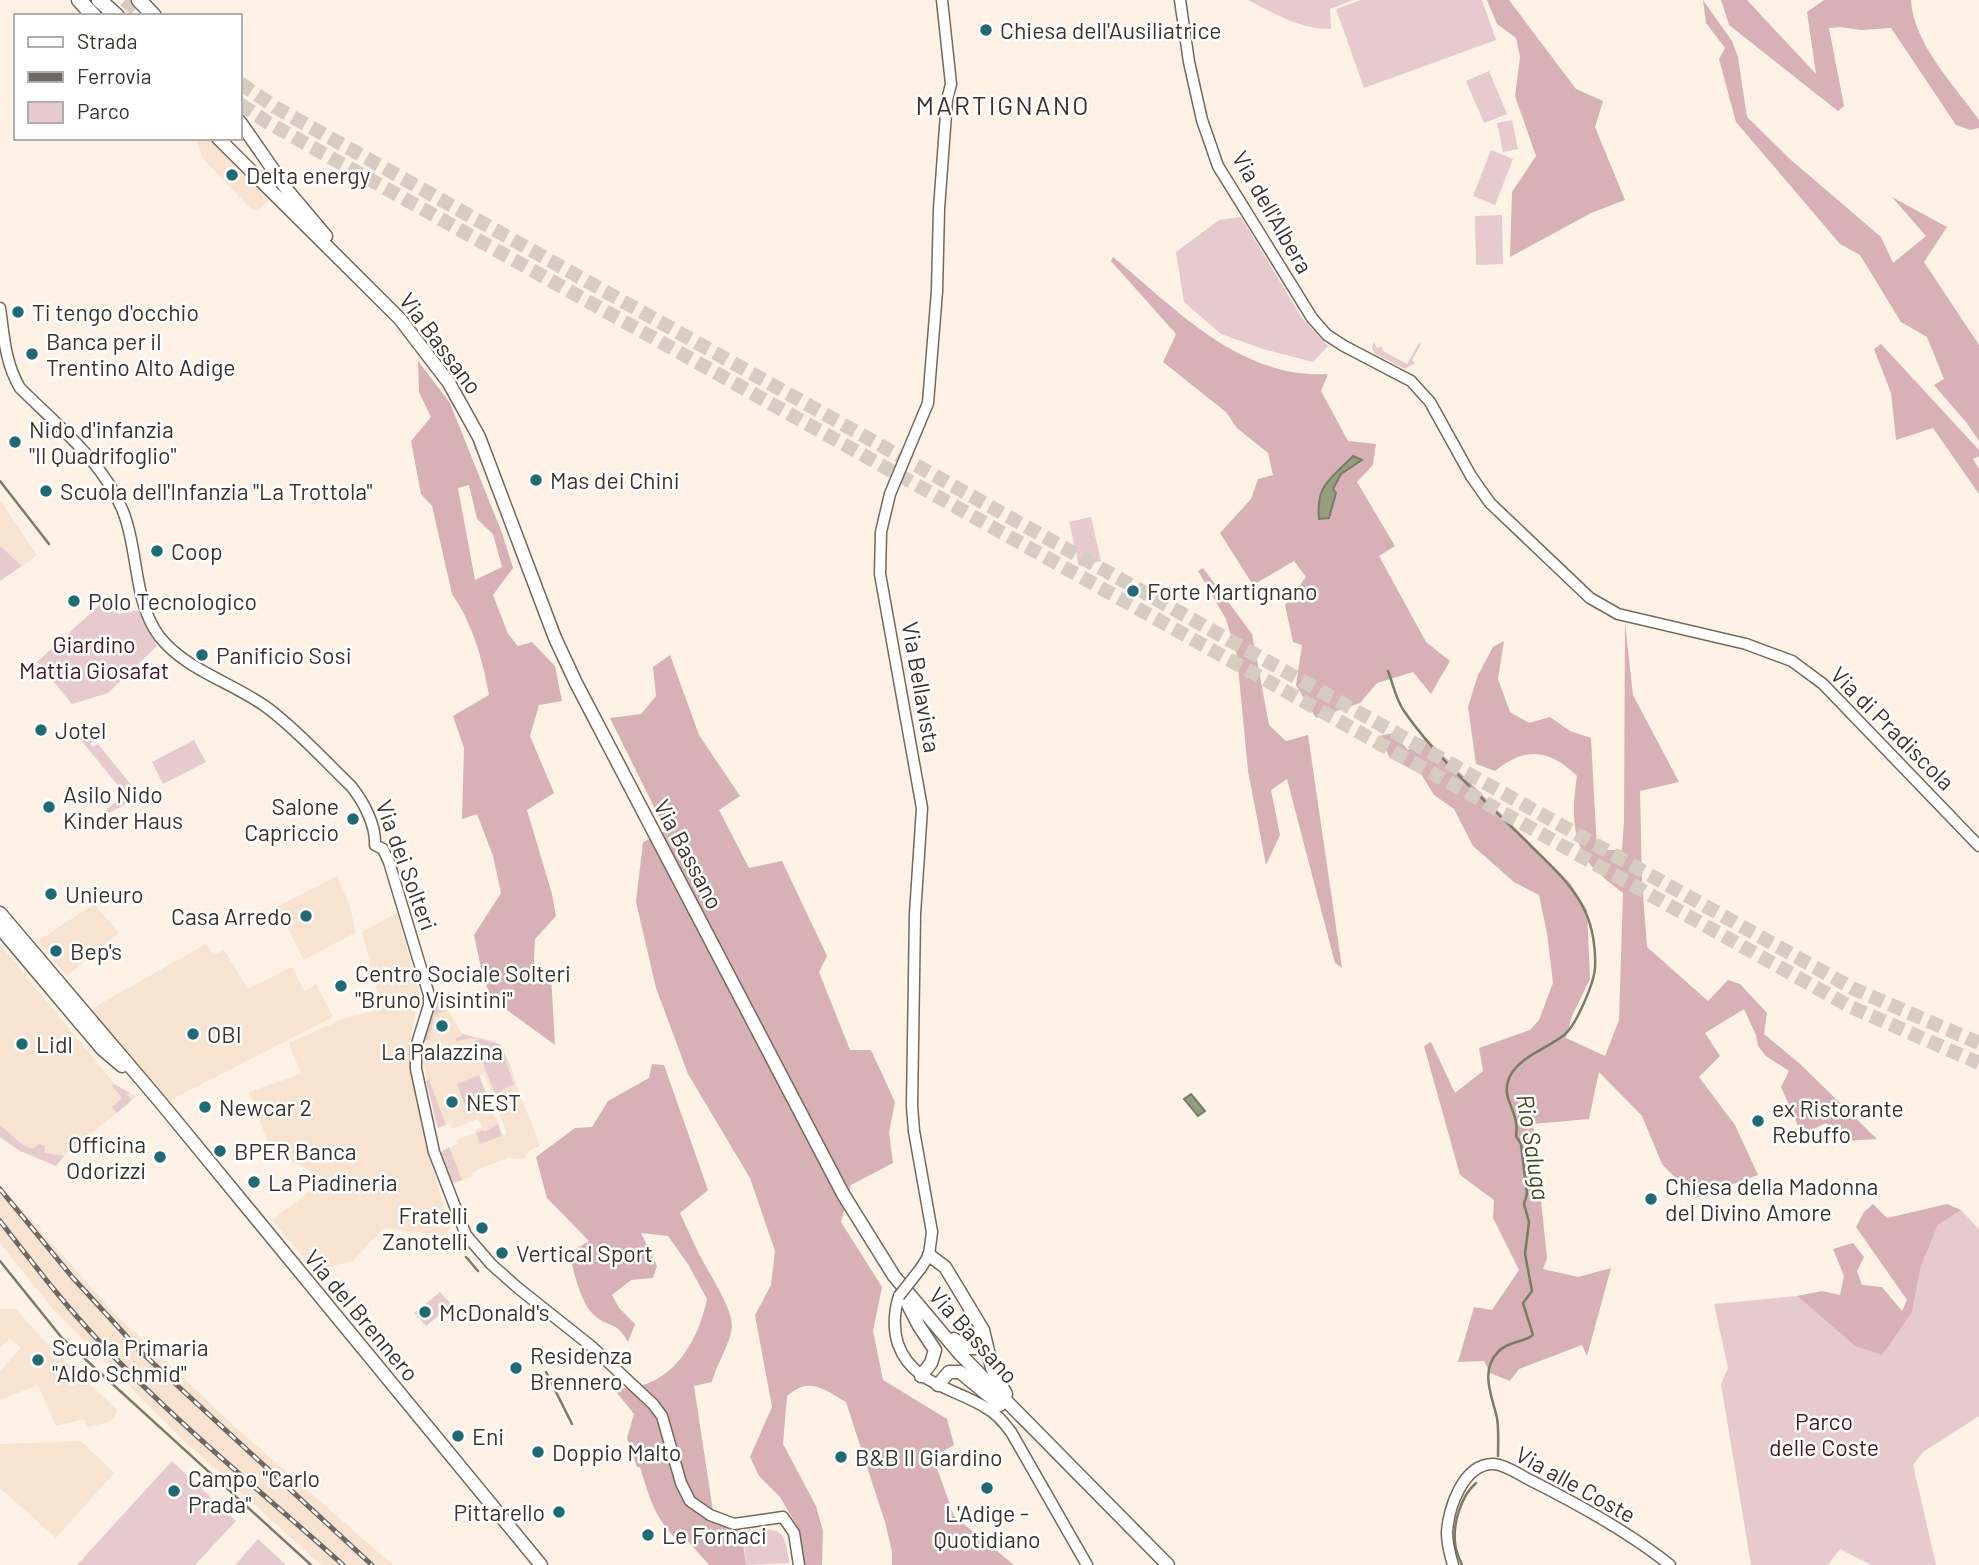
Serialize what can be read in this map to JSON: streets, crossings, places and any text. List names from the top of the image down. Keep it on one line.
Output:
{"streets":{"main road":["Via Bassano","Via del Brennero"],"street":["Via dell'Albera","Via Bellavista","Via di Pradiscola","Via dei Solteri","Via alle Coste"]},"crossings":[["Via dell'Albera","Via di Pradiscola"]],"districts":["MARTIGNANO"],"water":["Rio Saluga"],"parks":["Giardino Mattia Giosafat","Parco delle Coste"],"places":["Chiesa dell'Ausiliatrice","Delta energy","Ti tengo d'occhio","Banca per il Trentino Alto Adige","Nido d'infanzia \"Il Quadrifoglio\"","Mas dei Chini","Scuola dell'Infanzia \"La Trottola\"","Coop","Forte Martignano","Polo Tecnologico","Panificio Sosi","Jotel","Asilo Nido Kinder Haus","Salone Capriccio","Unieuro","Casa Arredo","Bep's","Centro Sociale Solteri \"Bruno Visintini\"","La Palazzina","OBI","Lidl","NEST","Newcar 2","ex Ristorante Rebuffo","BPER Banca","Officina Odorizzi","La Piadineria","Chiesa della Madonna del Divino Amore","Fratelli Zanotelli","Vertical Sport","McDonald's","Scuola Primaria \"Aldo Schmid\"","Residenza Brennero","Eni","Doppio Malto","B&B Il Giardino","L'Adige - Quotidiano","Campo \"Carlo Prada\"","Pittarello","Le Fornaci"],"legend":["Strada","Ferrovia","Parco"]}
